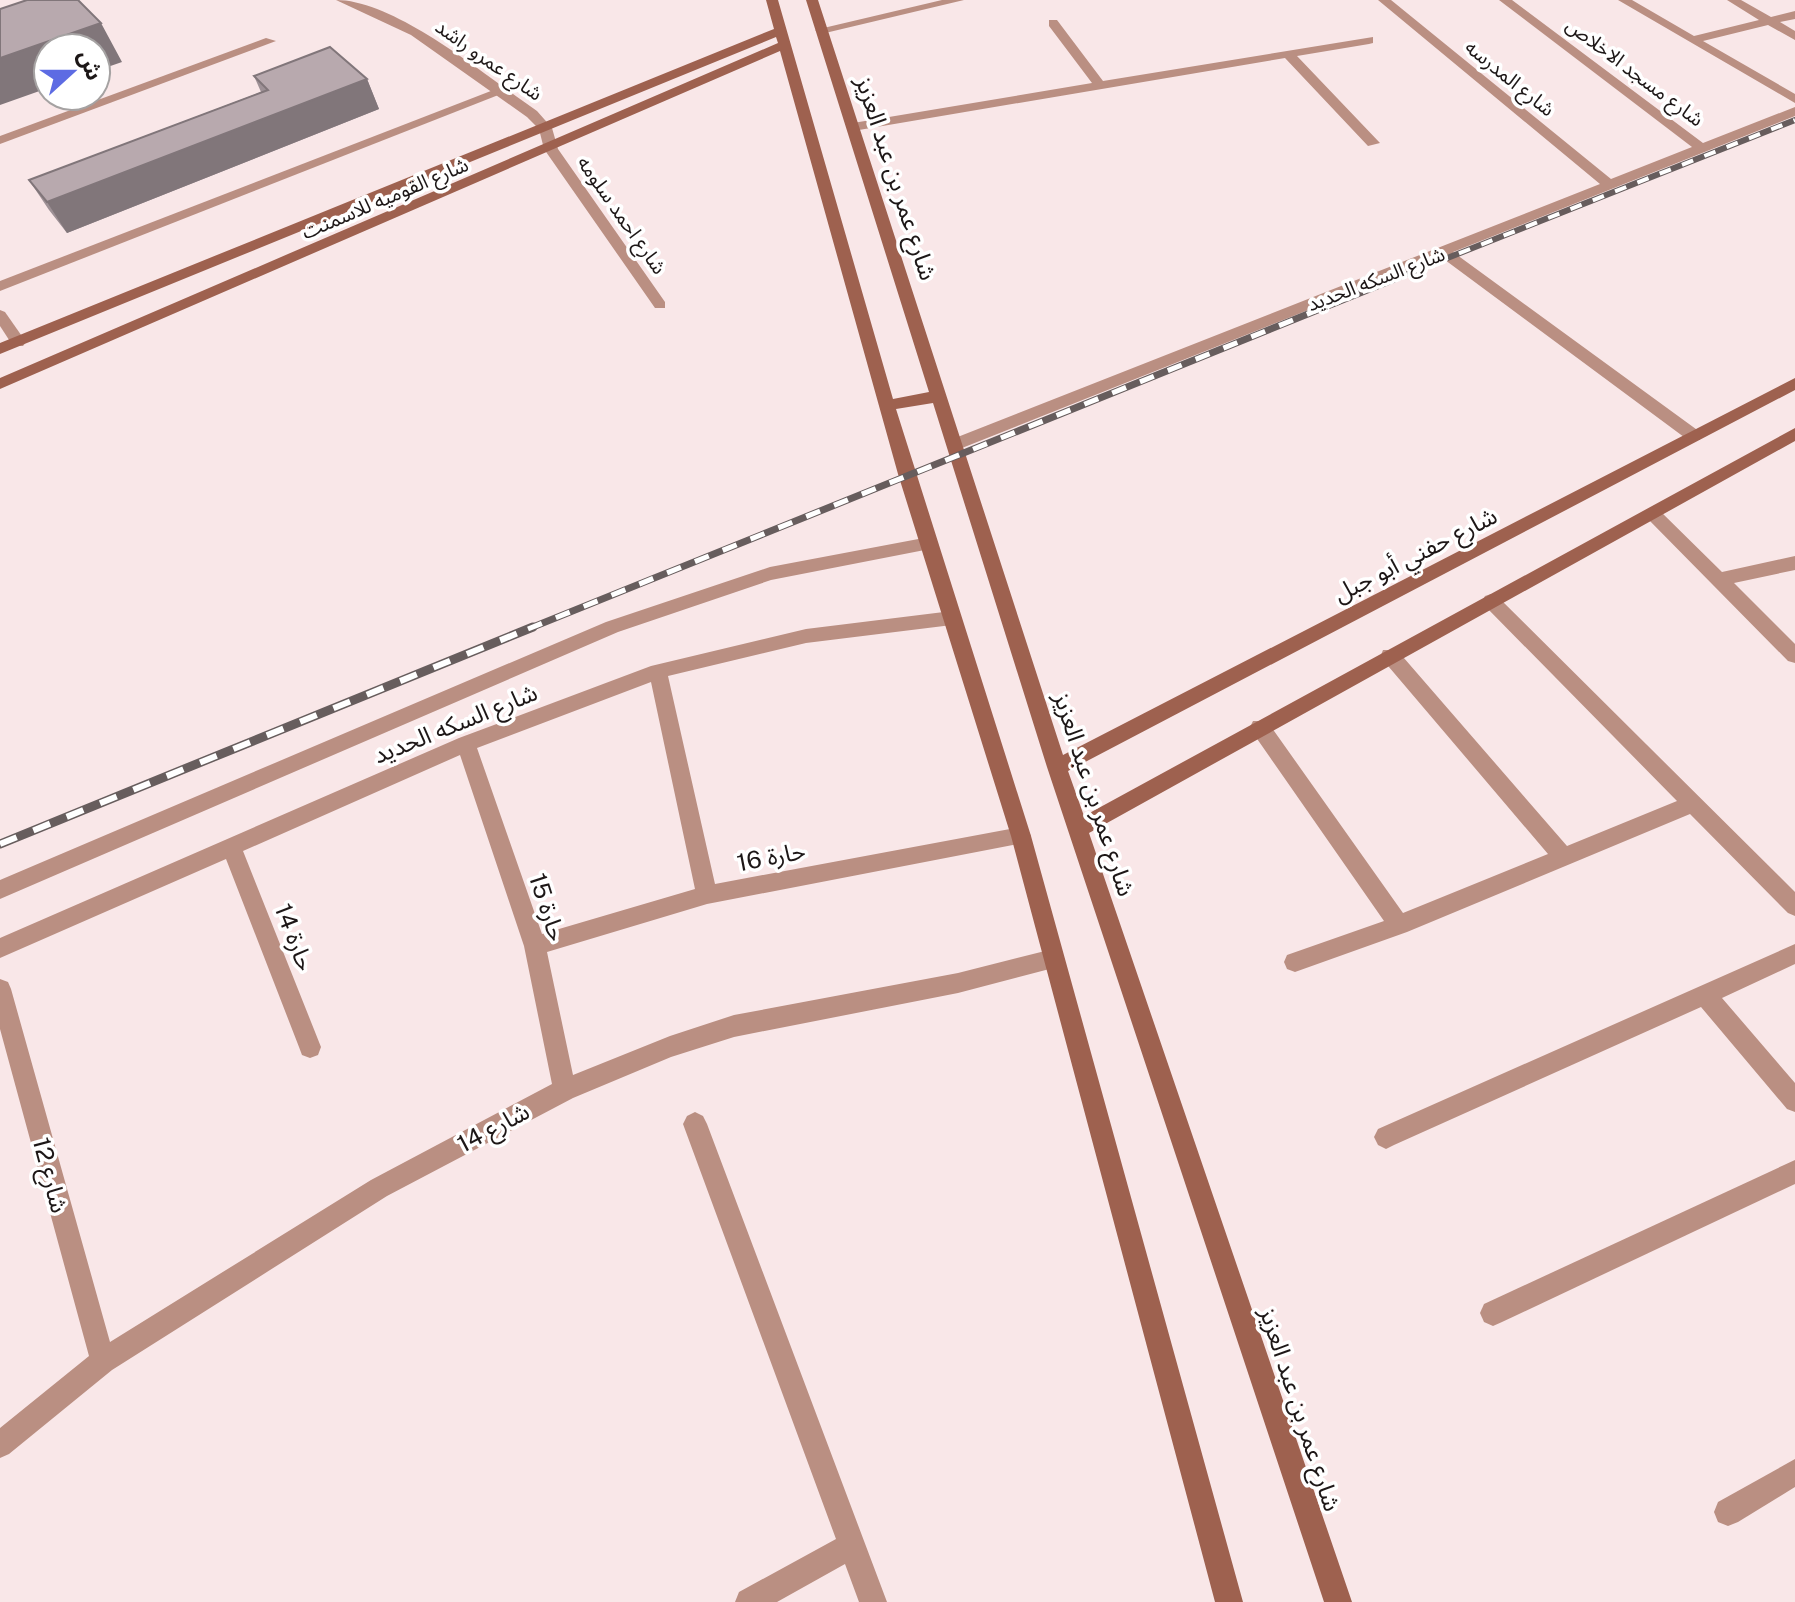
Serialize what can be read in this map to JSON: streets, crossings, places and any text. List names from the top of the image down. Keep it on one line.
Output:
{"streets":{"main road":["شارع عمر بن عبد العزيز","شارع القوميه للاسمنت","شارع حفني أبو جبل"],"street":["شارع عمرو راشد","شارع مسجد الاخلاص","شارع المدرسه","شارع احمد سلومه","شارع السكه الحديد","حارة 16","حارة 15","حارة 14","شارع 14","شارع 12"]},"crossings":[["شارع عمرو راشد","شارع القوميه للاسمنت"],["شارع عمرو راشد","شارع احمد سلومه"],["شارع مسجد الاخلاص","شارع السكه الحديد"],["شارع المدرسه","شارع السكه الحديد"],["شارع عمر بن عبد العزيز","شارع السكه الحديد"],["شارع عمر بن عبد العزيز","شارع حفني أبو جبل"],["شارع القوميه للاسمنت","شارع احمد سلومه"],["شارع السكه الحديد","حارة 15"],["شارع السكه الحديد","حارة 14"],["حارة 16","حارة 15"],["حارة 15","شارع 14"],["شارع 14","شارع 12"]],"north":"right"}
